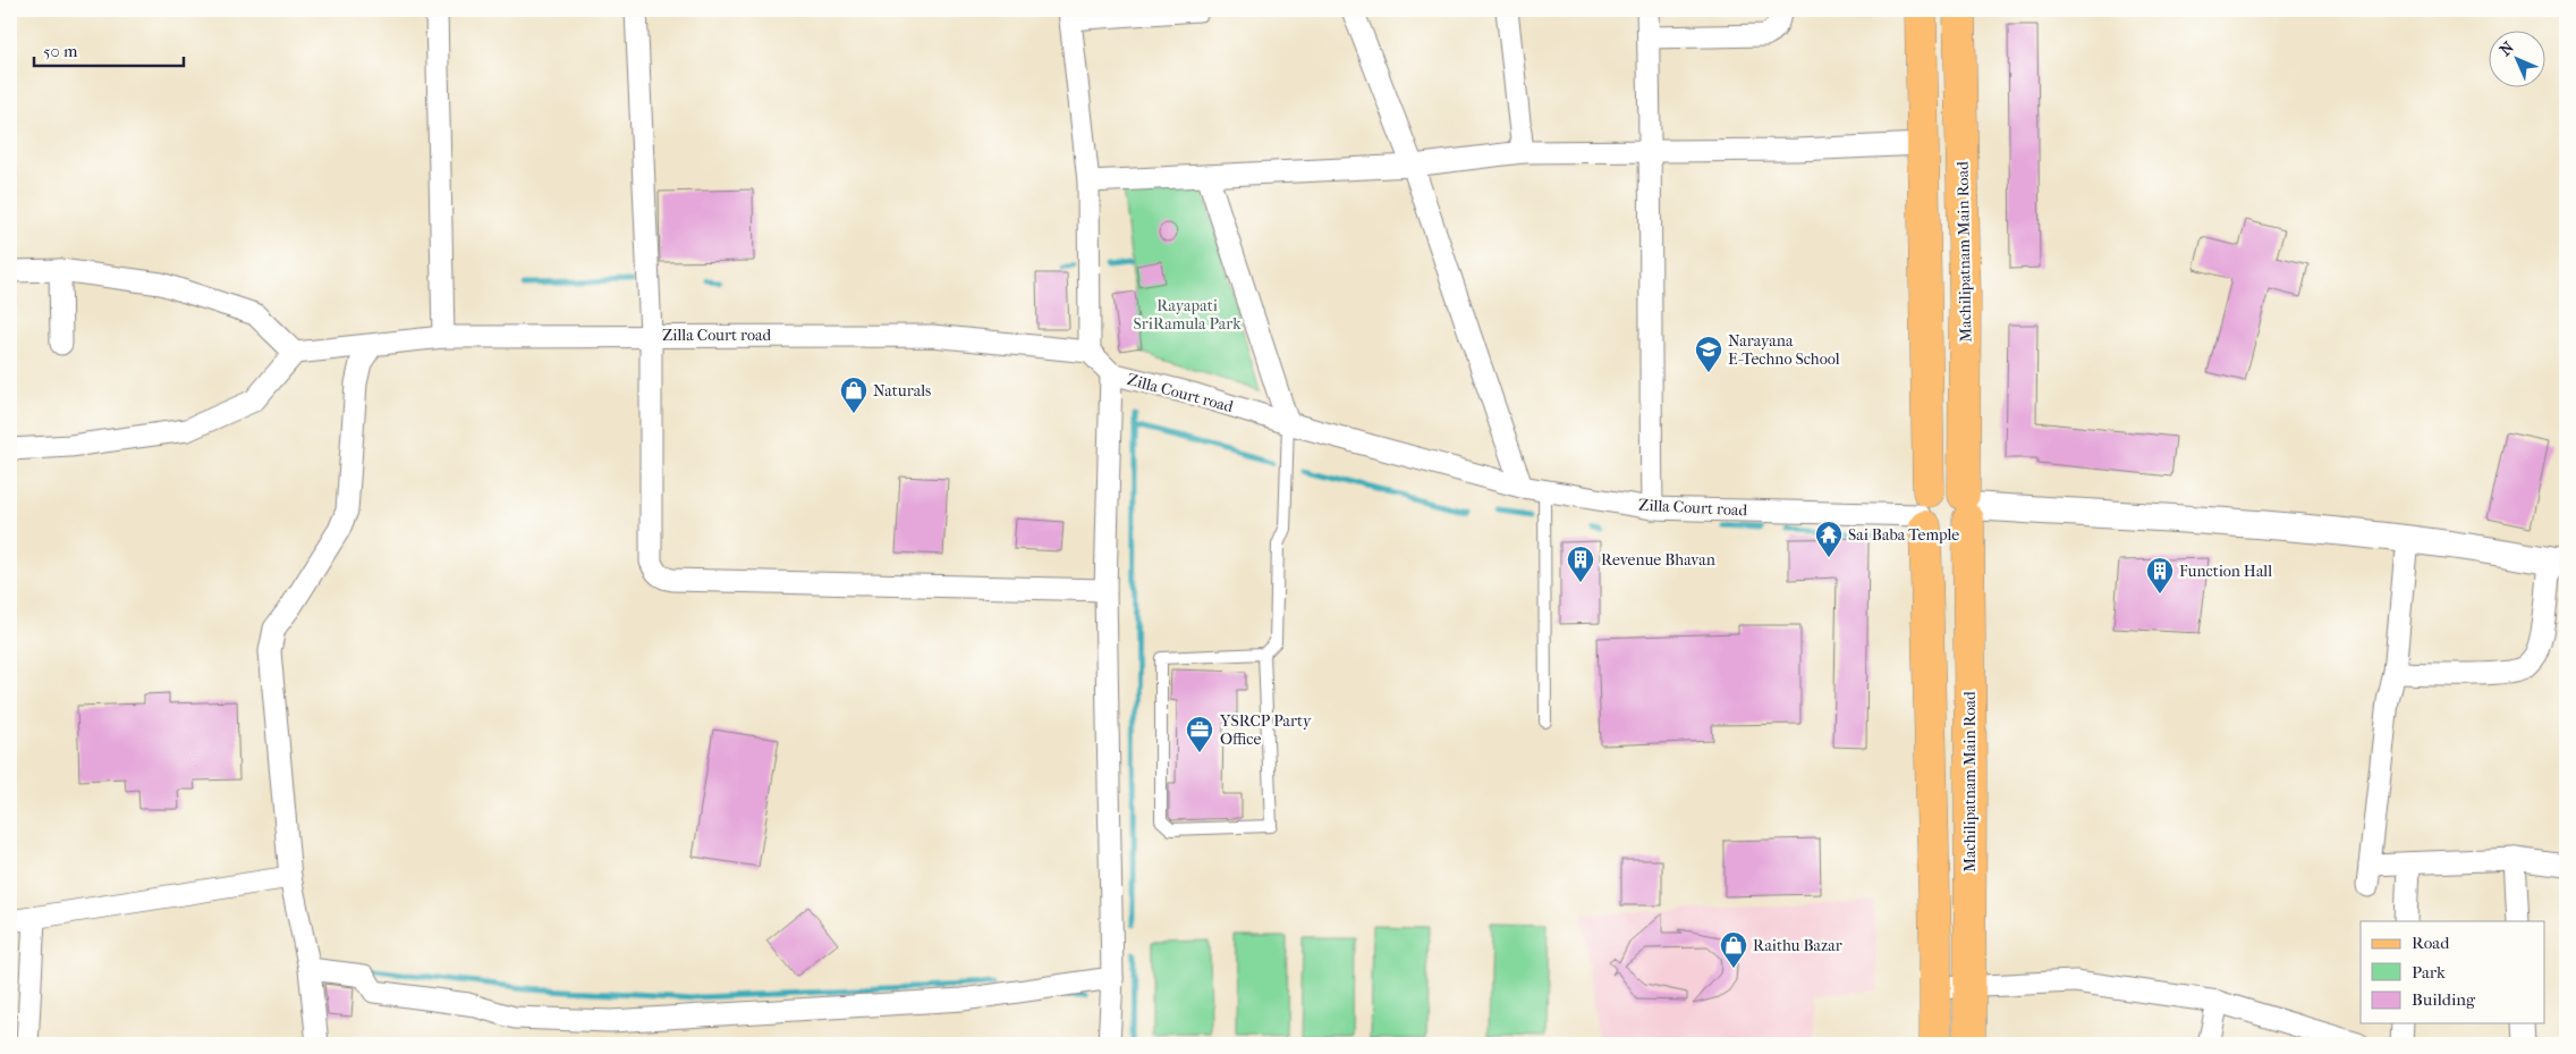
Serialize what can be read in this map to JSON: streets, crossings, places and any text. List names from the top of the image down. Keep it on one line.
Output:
{"streets":{"main road":["Machilipatnam Main Road"],"street":["Zilla Court road"]},"crossings":[["Machilipatnam Main Road","Zilla Court road"]],"parks":["Rayapati SriRamula Park"],"places":{"school or university":["Narayana E-Techno School"],"shop":["Naturals","Raithu Bazar"],"temple":["Sai Baba Temple"],"building":["Revenue Bhavan","Function Hall"],"office":["YSRCP Party Office"]},"legend":["Road","Park","Building"],"scale_bar":"50 m","north":"top left"}
